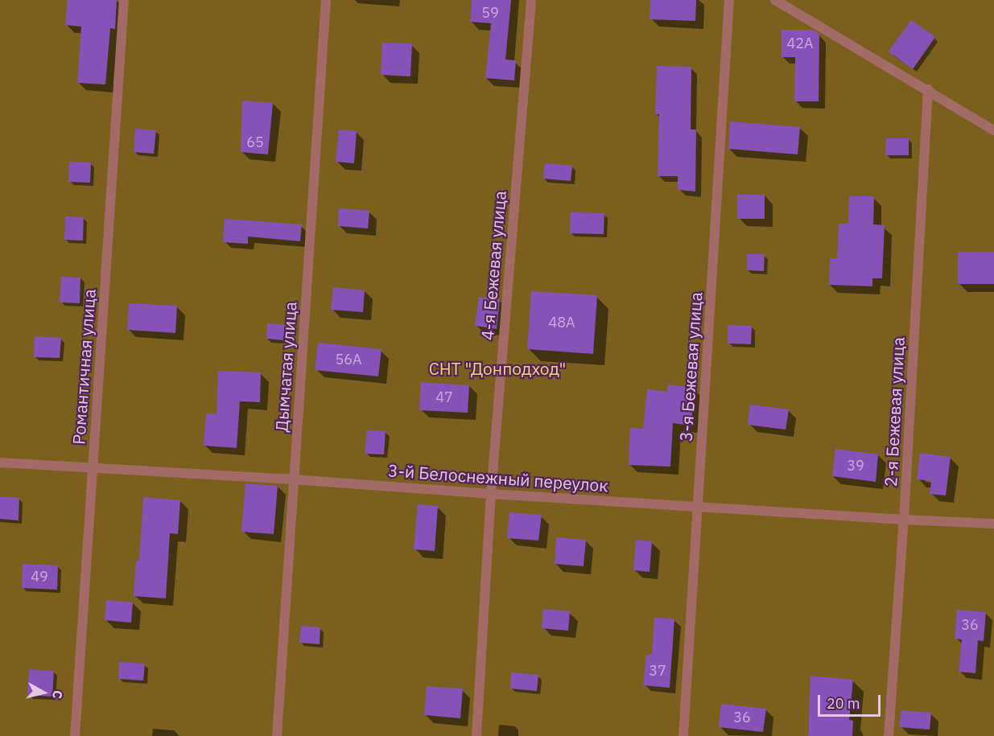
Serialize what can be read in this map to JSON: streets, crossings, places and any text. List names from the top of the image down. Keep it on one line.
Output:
{"streets":{"street":["4-я Бежевая улица","Романтичная улица","Дымчатая улица","3-я Бежевая улица","2-я Бежевая улица","3-й Белоснежный переулок"]},"crossings":[["4-я Бежевая улица","3-й Белоснежный переулок"],["Романтичная улица","3-й Белоснежный переулок"],["Дымчатая улица","3-й Белоснежный переулок"],["3-я Бежевая улица","3-й Белоснежный переулок"],["2-я Бежевая улица","3-й Белоснежный переулок"]],"parks":["СНТ \"Донподход\""],"house_numbers":["59","42А","65","48А","56А","47","39","49","36","37","36"],"scale_bar":"20 m","north":"right"}
